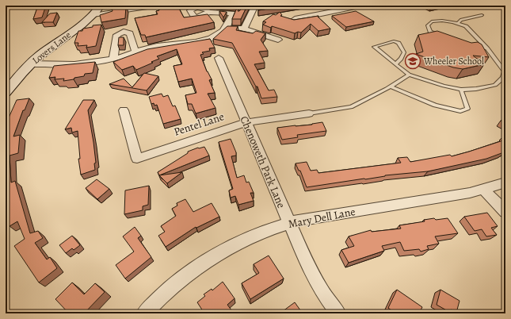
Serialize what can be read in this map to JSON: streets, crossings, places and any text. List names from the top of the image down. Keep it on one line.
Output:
{"streets":{"main road":["Lovers Lane"],"street":["Pentel Lane","Chenoweth Park Lane","Mary Dell Lane"]},"crossings":[["Pentel Lane","Chenoweth Park Lane"],["Chenoweth Park Lane","Mary Dell Lane"]],"places":{"school or university":["Wheeler School"]}}
